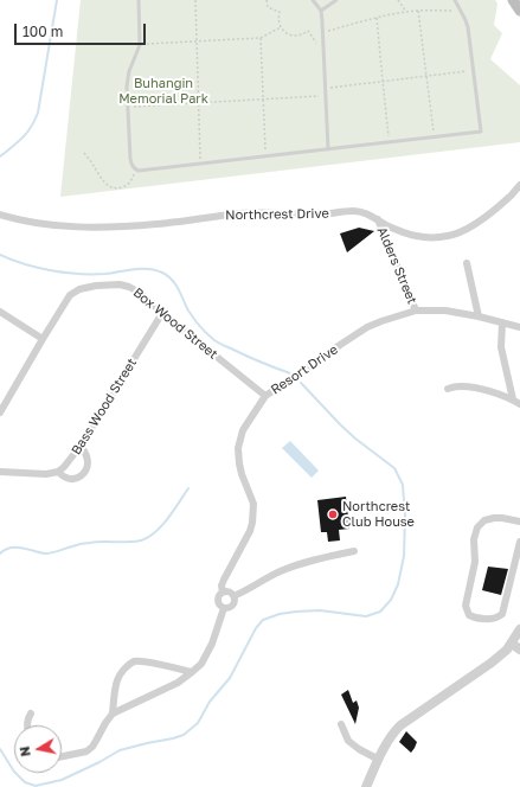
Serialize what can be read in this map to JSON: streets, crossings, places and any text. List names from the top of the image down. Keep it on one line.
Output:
{"streets":{"street":["Northcrest Drive","Alders Street","Box Wood Street","Resort Drive","Bass Wood Street"]},"crossings":[["Northcrest Drive","Alders Street"],["Alders Street","Resort Drive"],["Box Wood Street","Resort Drive"],["Box Wood Street","Bass Wood Street"]],"parks":["Buhangin Memorial Park"],"places":["Northcrest Club House"],"scale_bar":"100 m","north":"left"}
